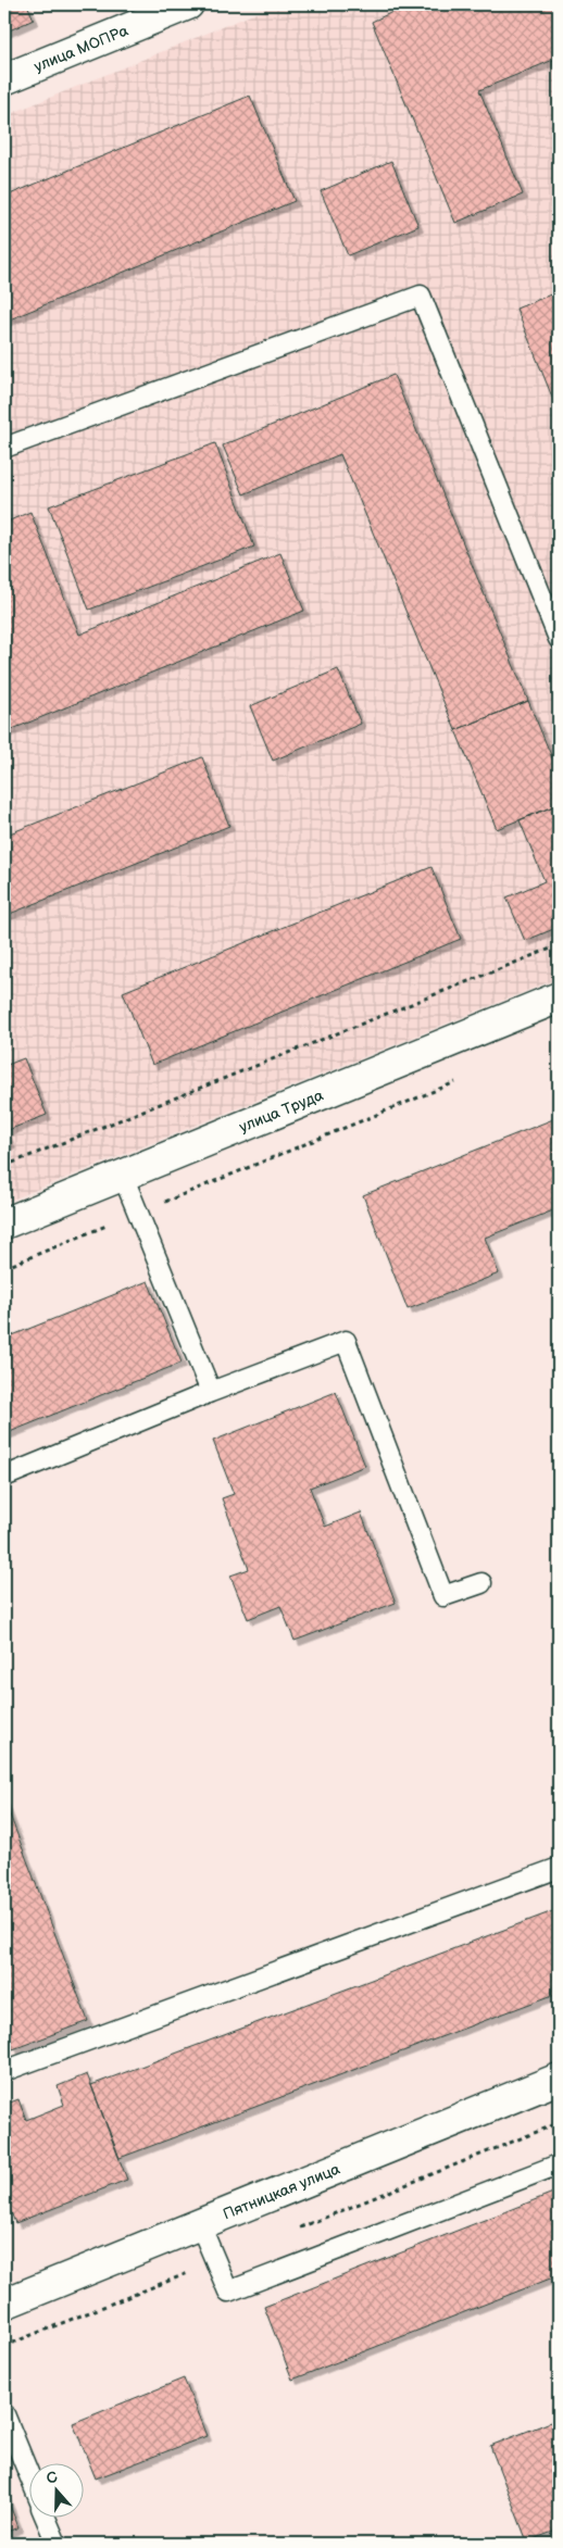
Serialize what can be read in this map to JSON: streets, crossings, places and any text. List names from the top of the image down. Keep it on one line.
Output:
{"streets":{"street":["улица МОПРа","улица Труда","Пятницкая улица"]},"north":"top"}
